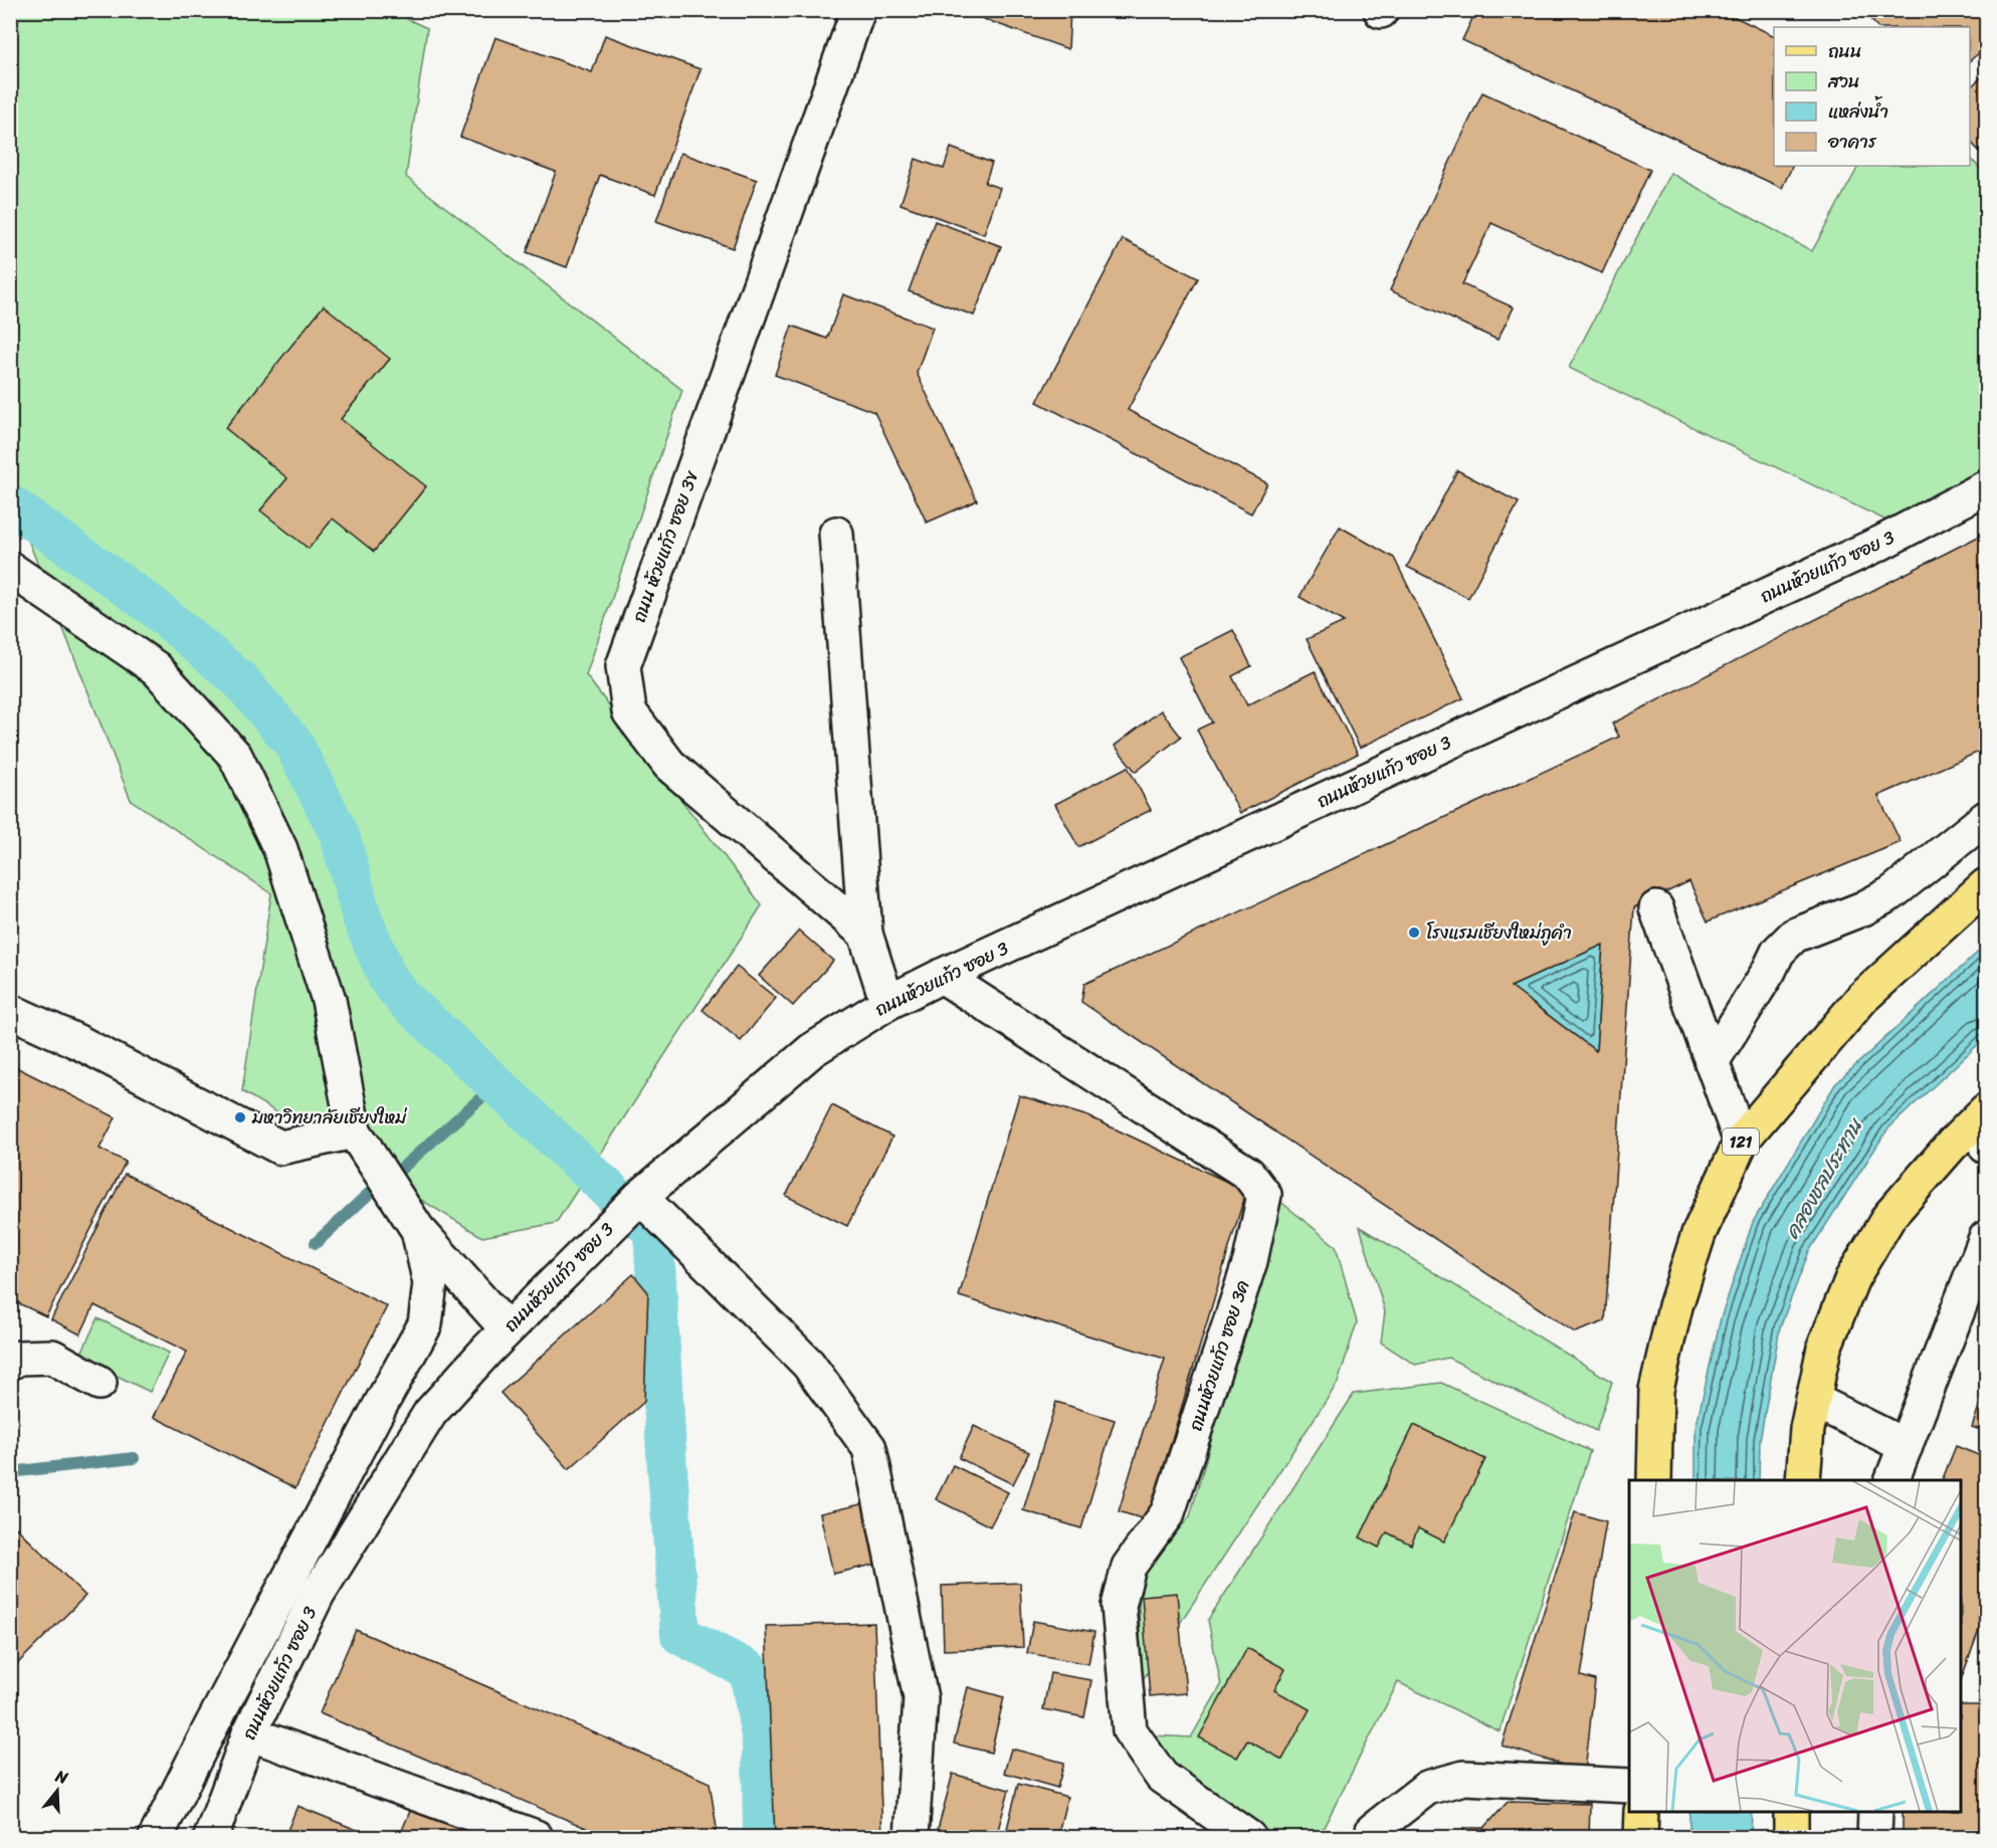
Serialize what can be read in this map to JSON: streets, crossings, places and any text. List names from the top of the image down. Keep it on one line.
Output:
{"streets":{"main road":["121"],"street":["ถนน ห้วยแก้ว ซอย 3ข","ถนนห้วยแก้ว ซอย 3","ถนนห้วยแก้ว ซอย 3ค"]},"crossings":[["ถนนห้วยแก้ว ซอย 3","ถนนห้วยแก้ว ซอย 3ค"]],"water":["คลองชลประทาน"],"places":["โรงแรมเชียงใหม่ภูคำ","มหาวิทยาลัยเชียงใหม่"],"legend":["ถนน","สวน","แหล่งน้ำ","อาคาร"],"north":"top"}
